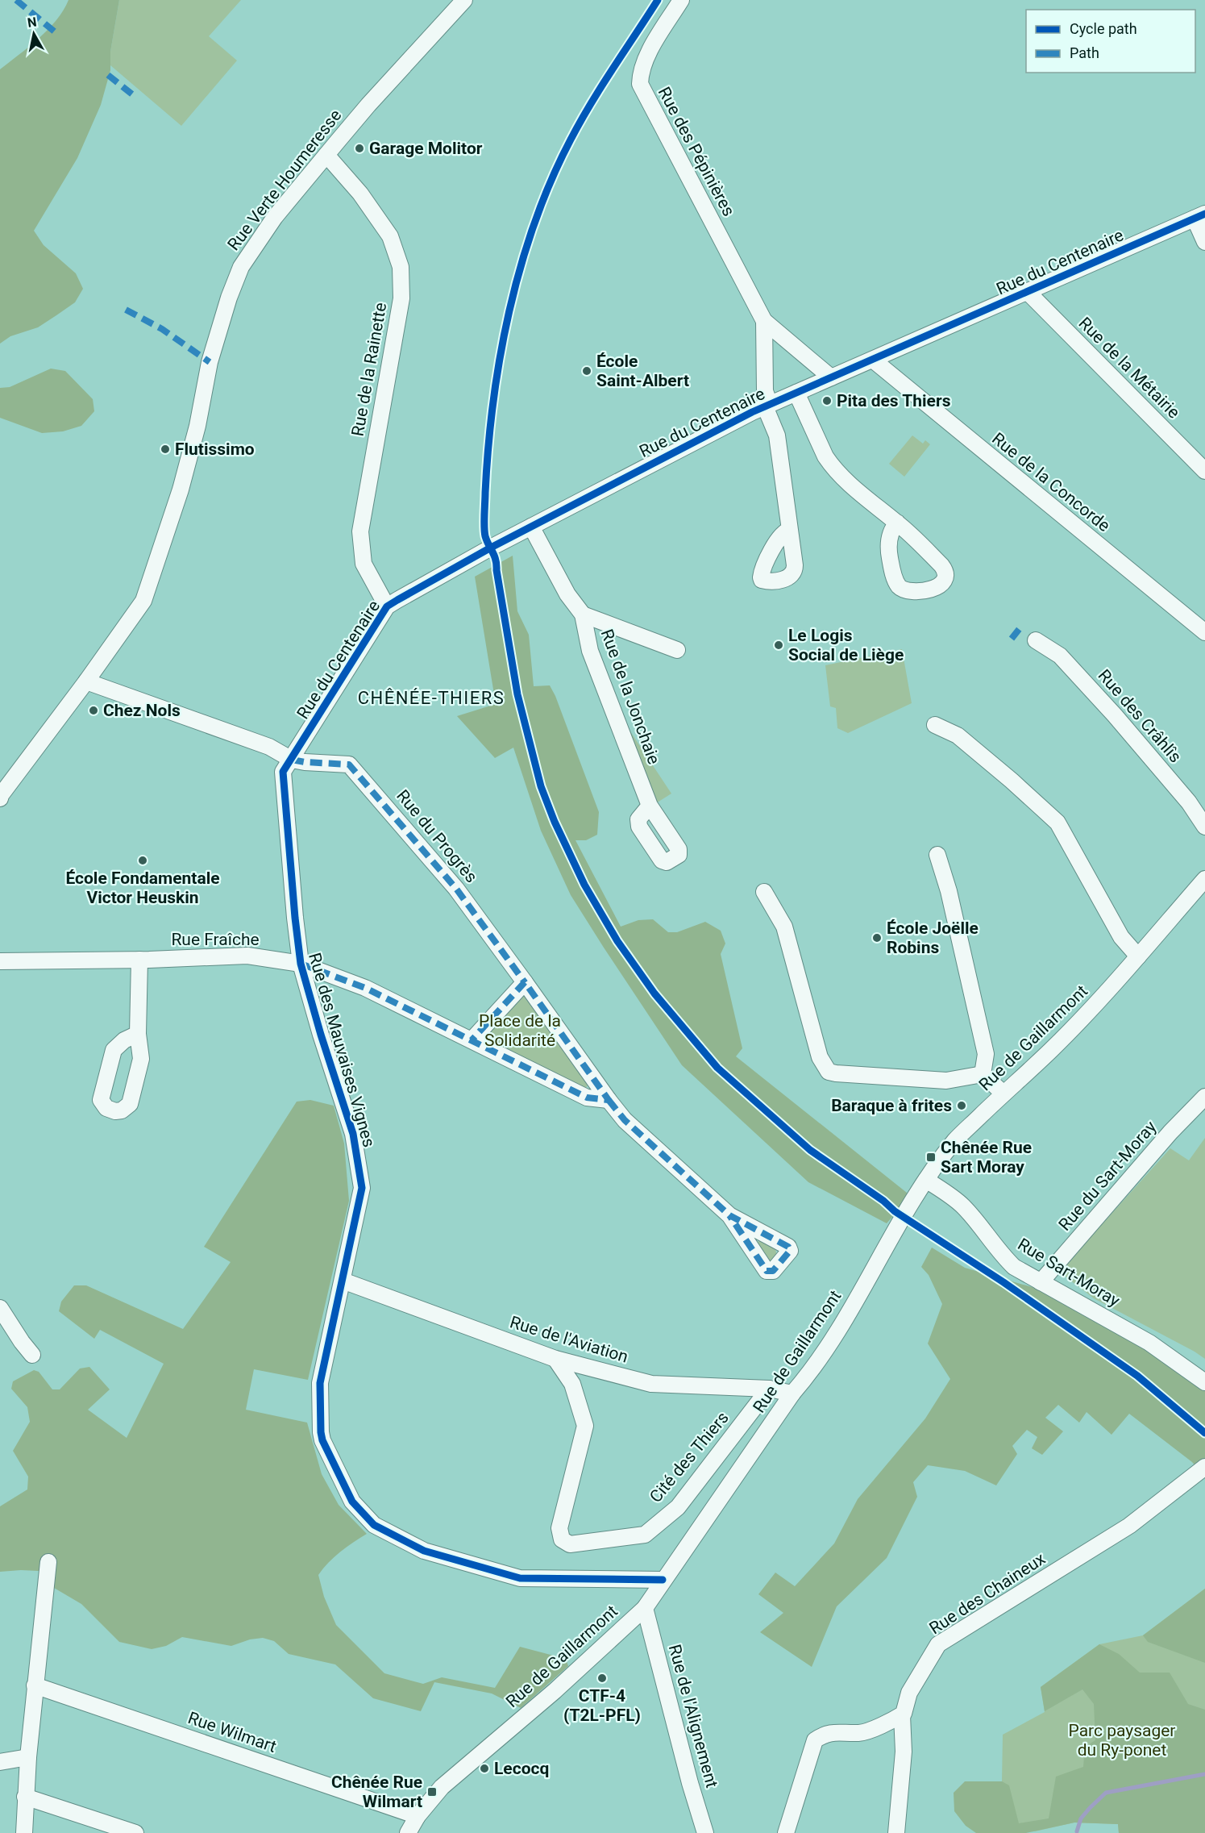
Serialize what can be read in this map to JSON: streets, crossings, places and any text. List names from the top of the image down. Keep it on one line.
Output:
{"streets":{"street":["Rue des Pépinières","Rue Verte Houmeresse","Rue du Centenaire","Rue de la Métairie","Rue de la Rainette","Rue de la Concorde","Rue de la Jonchaie","Rue des Crâhlîs","Rue du Progrès","Rue Fraîche","Rue de Gaillarmont","Rue des Mauvaises Vignes","Rue du Sart-Moray","Rue Sart-Moray","Rue de l'Aviation","Cité des Thiers","Rue des Chaineux","Rue de l'Alignement","Rue Wilmart"]},"crossings":[["Rue des Pépinières","Rue du Centenaire"],["Rue Verte Houmeresse","Rue de la Rainette"],["Rue du Centenaire","Rue de la Métairie"],["Rue du Centenaire","Rue de la Rainette"],["Rue du Centenaire","Rue de la Concorde"],["Rue du Centenaire","Rue de la Jonchaie"],["Rue du Centenaire","Rue du Progrès"],["Rue du Centenaire","Rue des Mauvaises Vignes"],["Rue du Progrès","Rue des Mauvaises Vignes"],["Rue Fraîche","Rue des Mauvaises Vignes"],["Rue de Gaillarmont","Rue des Mauvaises Vignes"],["Rue de Gaillarmont","Rue Sart-Moray"],["Rue de Gaillarmont","Rue de l'Aviation"],["Rue de Gaillarmont","Rue de l'Alignement"],["Rue de Gaillarmont","Rue Wilmart"],["Rue des Mauvaises Vignes","Rue de l'Aviation"],["Rue du Sart-Moray","Rue Sart-Moray"],["Rue de l'Aviation","Cité des Thiers"]],"districts":["CHÊNÉE-THIERS"],"parks":["Place de la Solidarité","Parc paysager du Ry-ponet"],"places":{"other":["Garage Molitor","École Saint-Albert","Pita des Thiers","Flutissimo","Le Logis Social de Liège","Chez Nols","École Fondamentale Victor Heuskin","École Joëlle Robins","Baraque à frites","CTF-4 (T2L-PFL)","Lecocq"],"transit":["Chênée Rue Sart Moray","Chênée Rue Wilmart"]},"legend":["Cycle path","Path"],"north":"top"}
